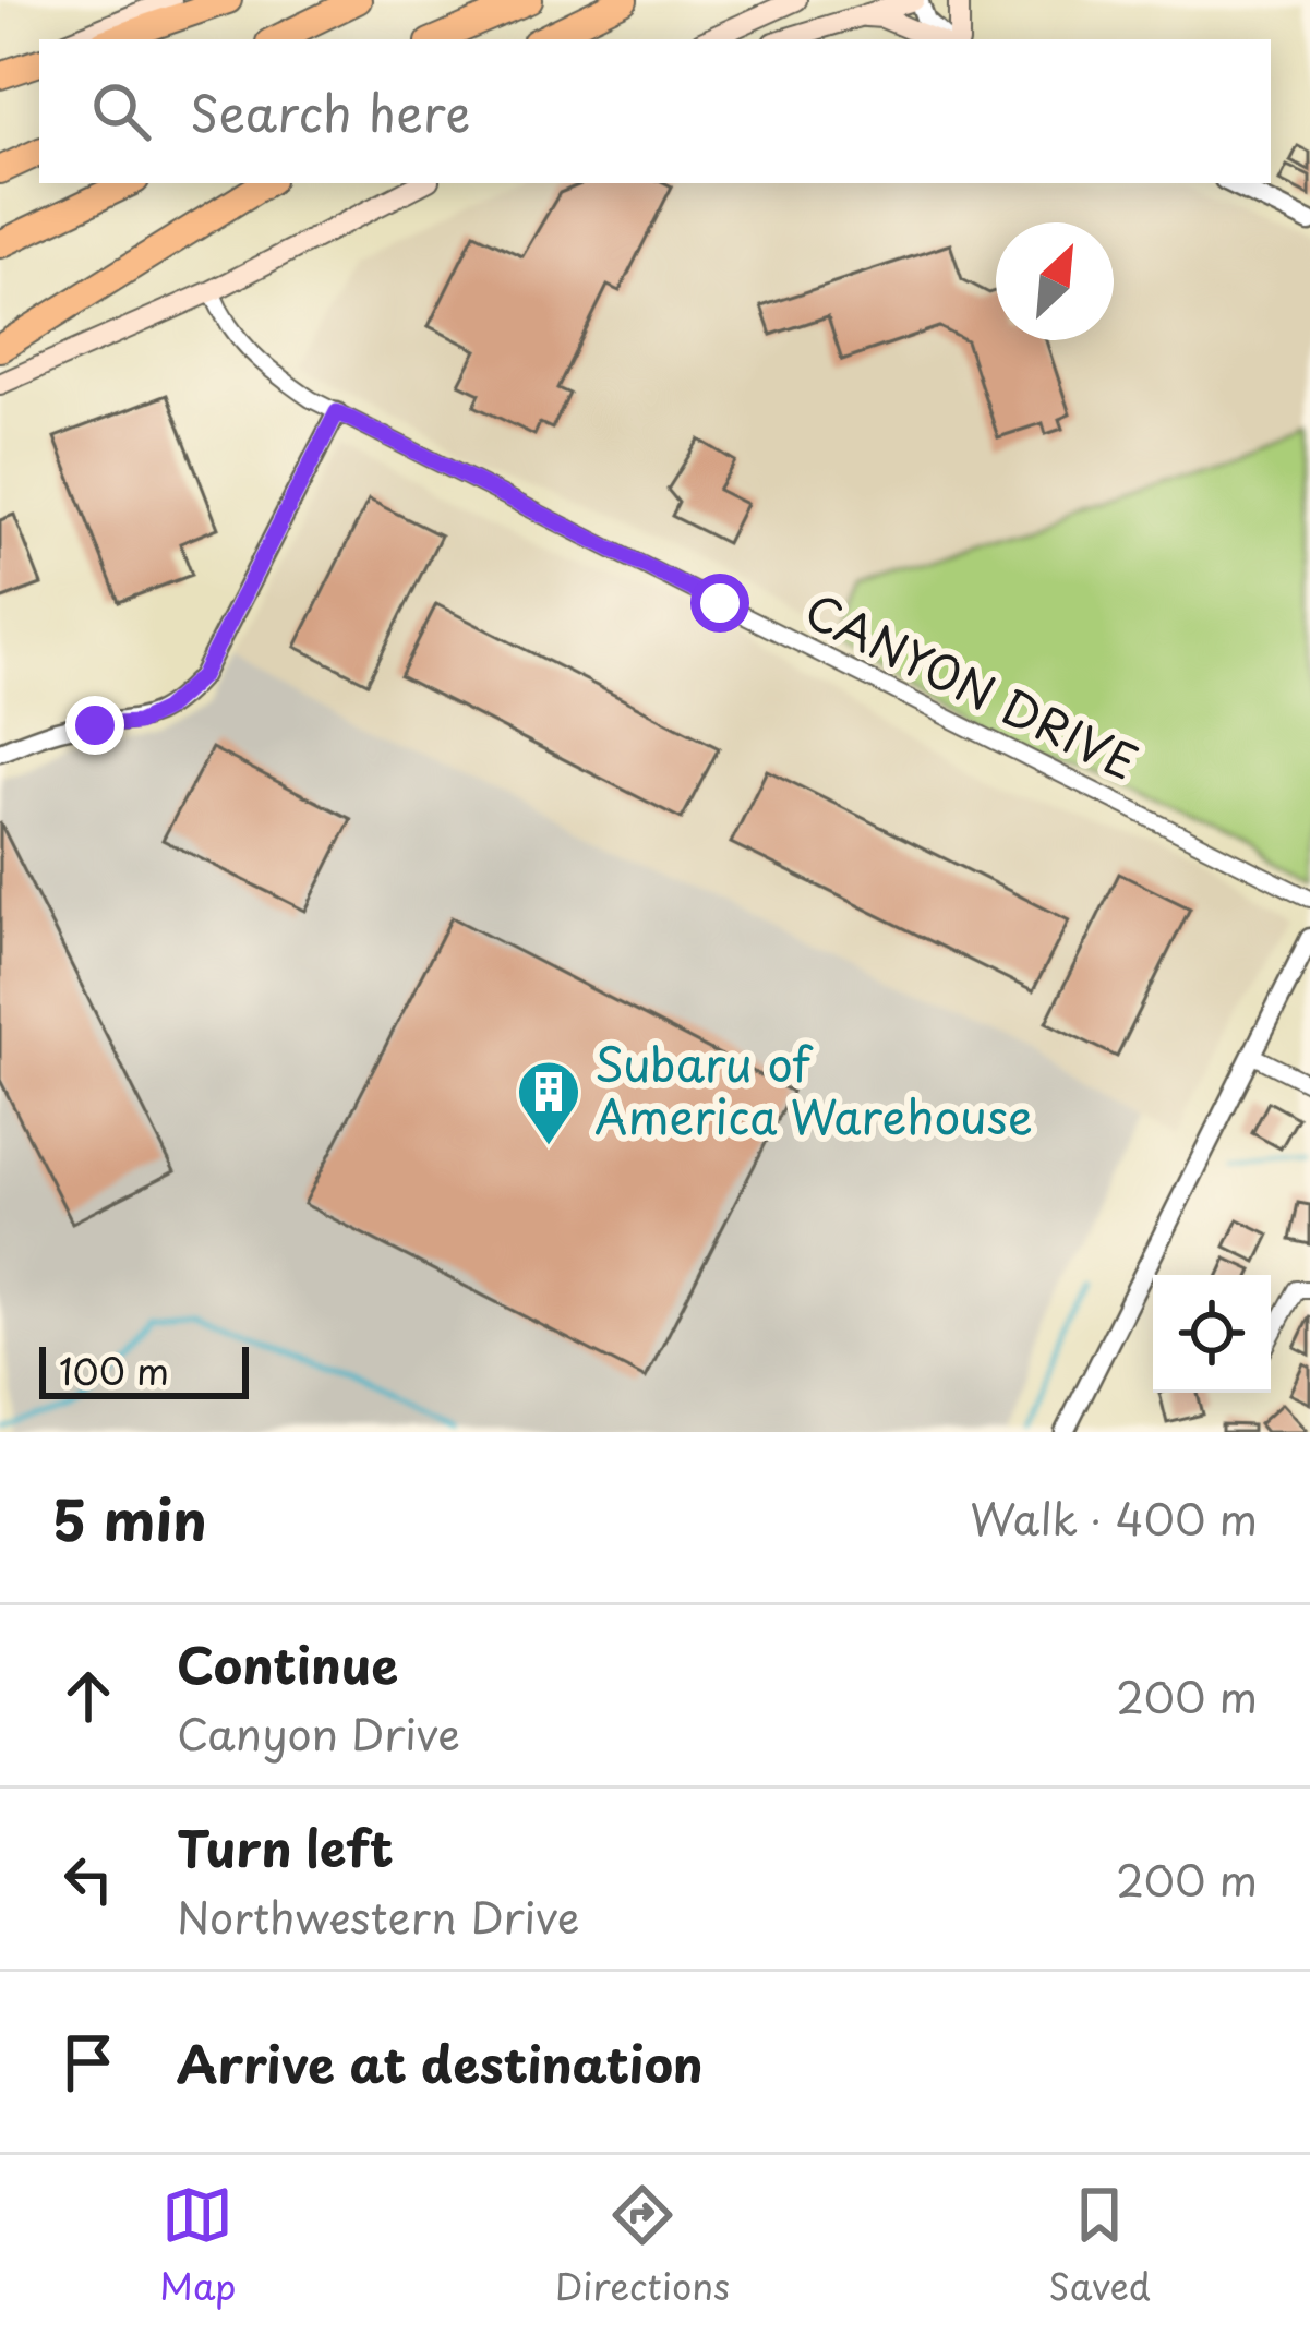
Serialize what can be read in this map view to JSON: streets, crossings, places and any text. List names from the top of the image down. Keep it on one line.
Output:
{"streets":{"street":["CANYON DRIVE"]},"places":{"building":["Subaru of America Warehouse"]},"scale_bar":"100 m","north":"top right","page":{"search":"Search here","scale":"100 m","heading":["5 min","Walk · 400 m"],"list":[["Continue","Canyon Drive","200 m"],["Turn left","Northwestern Drive","200 m"],"Arrive at destination"],"nav":["Map","Directions","Saved"]}}
